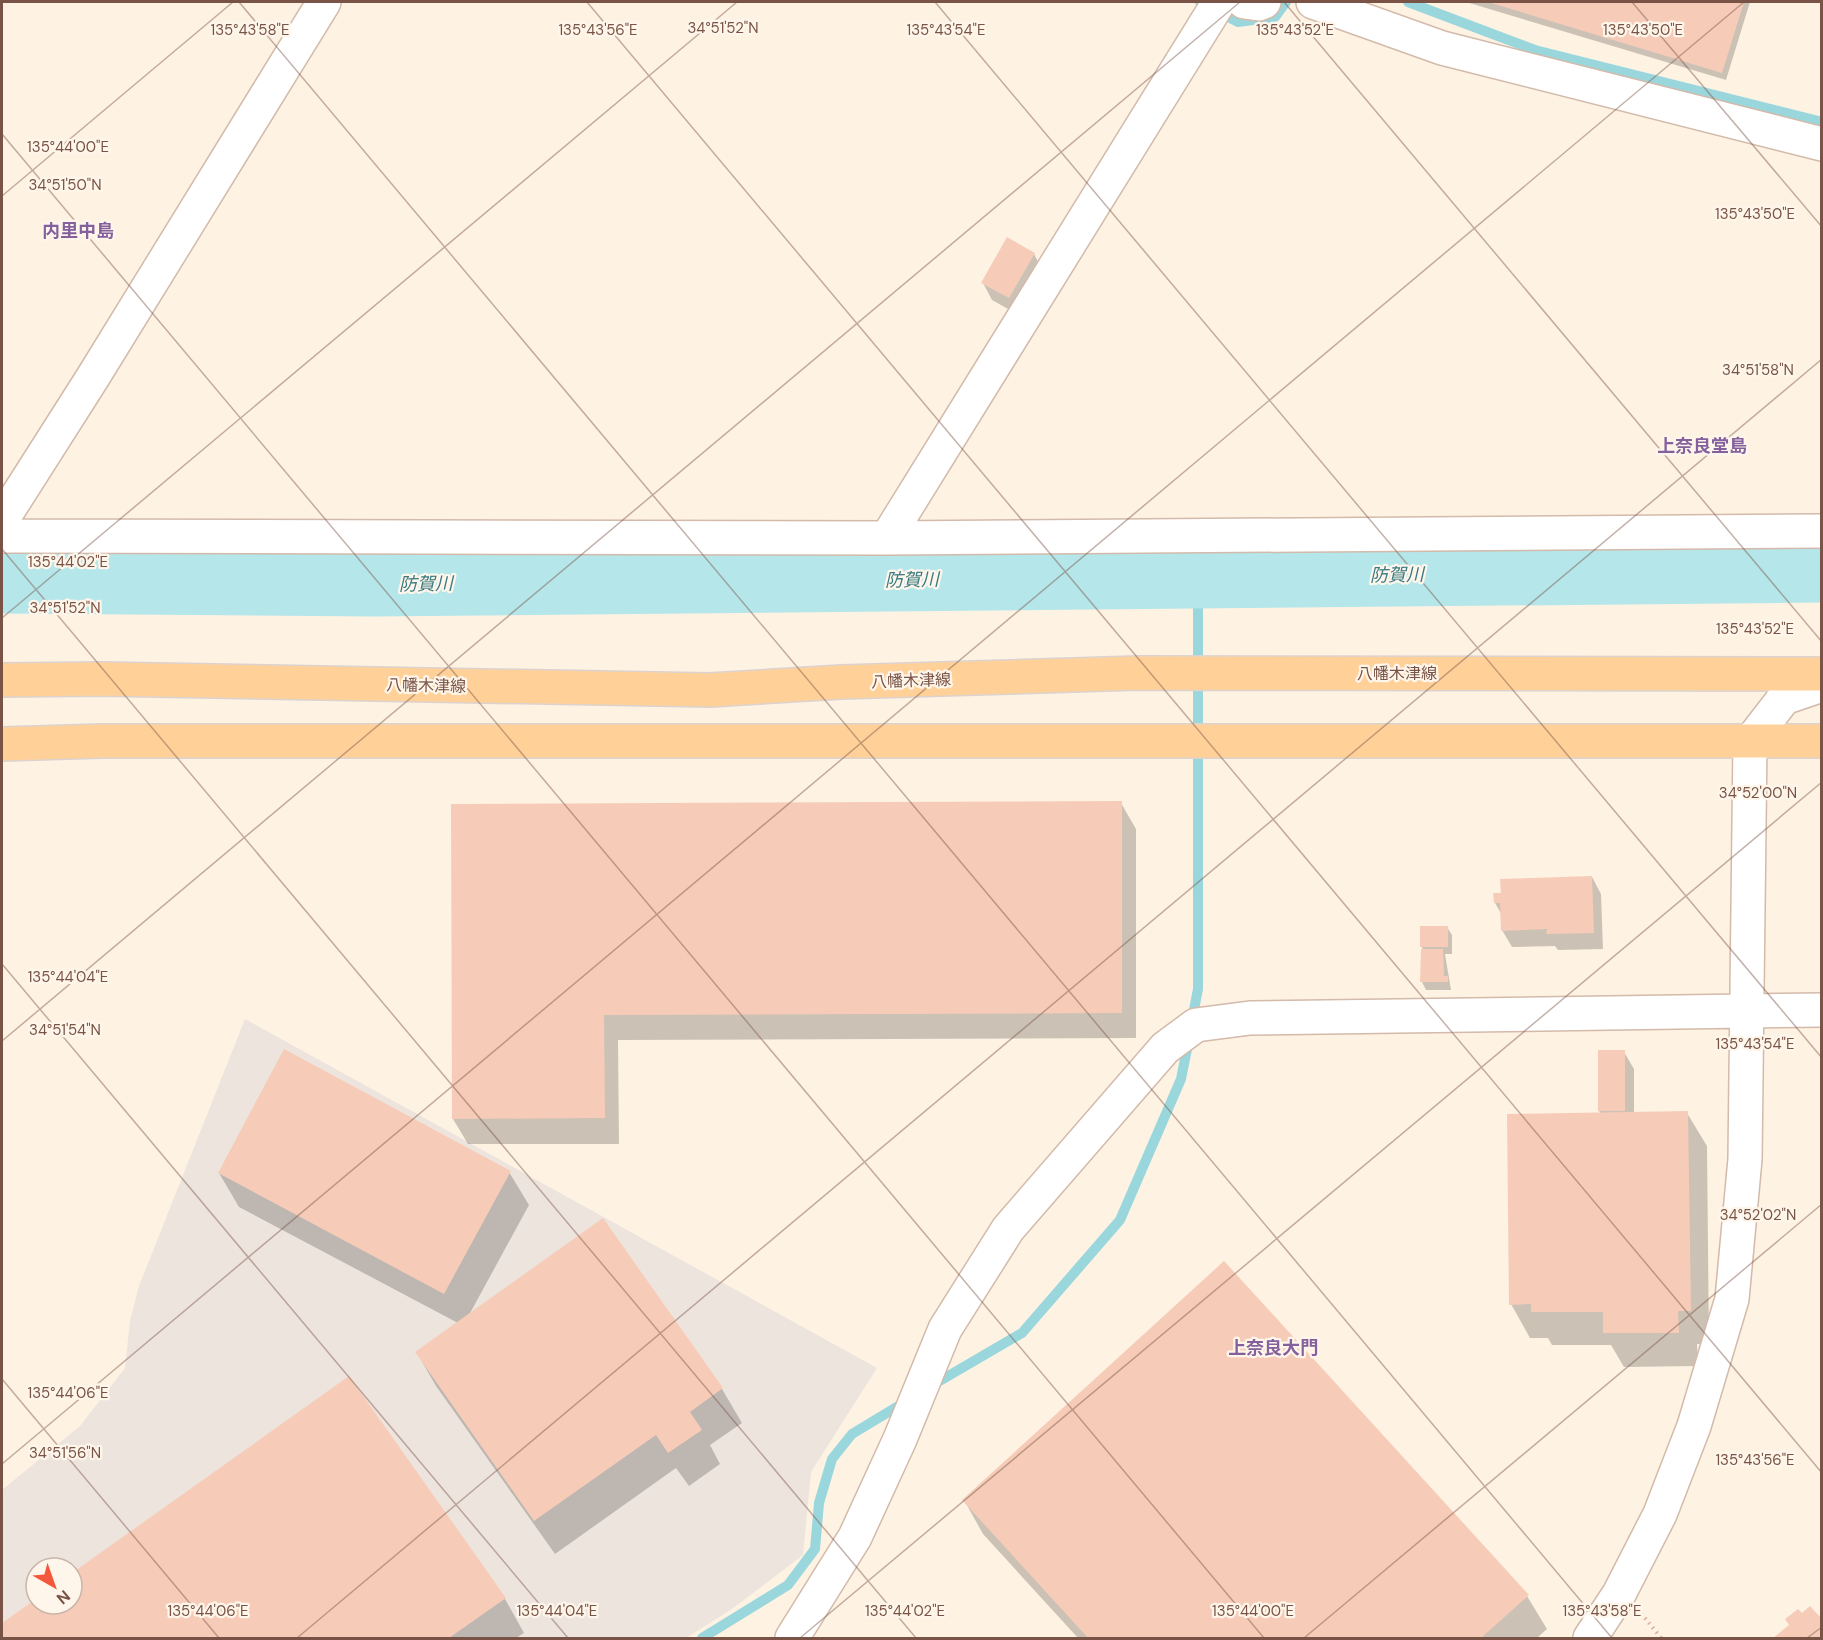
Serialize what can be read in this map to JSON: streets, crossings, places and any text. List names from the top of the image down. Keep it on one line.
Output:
{"streets":{"main road":["八幡木津線"]},"districts":["内里中島","上奈良堂島","上奈良大門"],"water":["防賀川"],"north":"bottom right","coordinates":["34°51'52\"N","135°43'58\"E","135°43'56\"E","135°43'54\"E","135°43'52\"E","135°43'50\"E","135°44'00\"E","34°51'50\"N","34°51'58\"N","135°44'02\"E","34°52'00\"N","135°44'04\"E","34°51'54\"N","34°52'02\"N","135°44'06\"E","34°51'56\"N"]}
